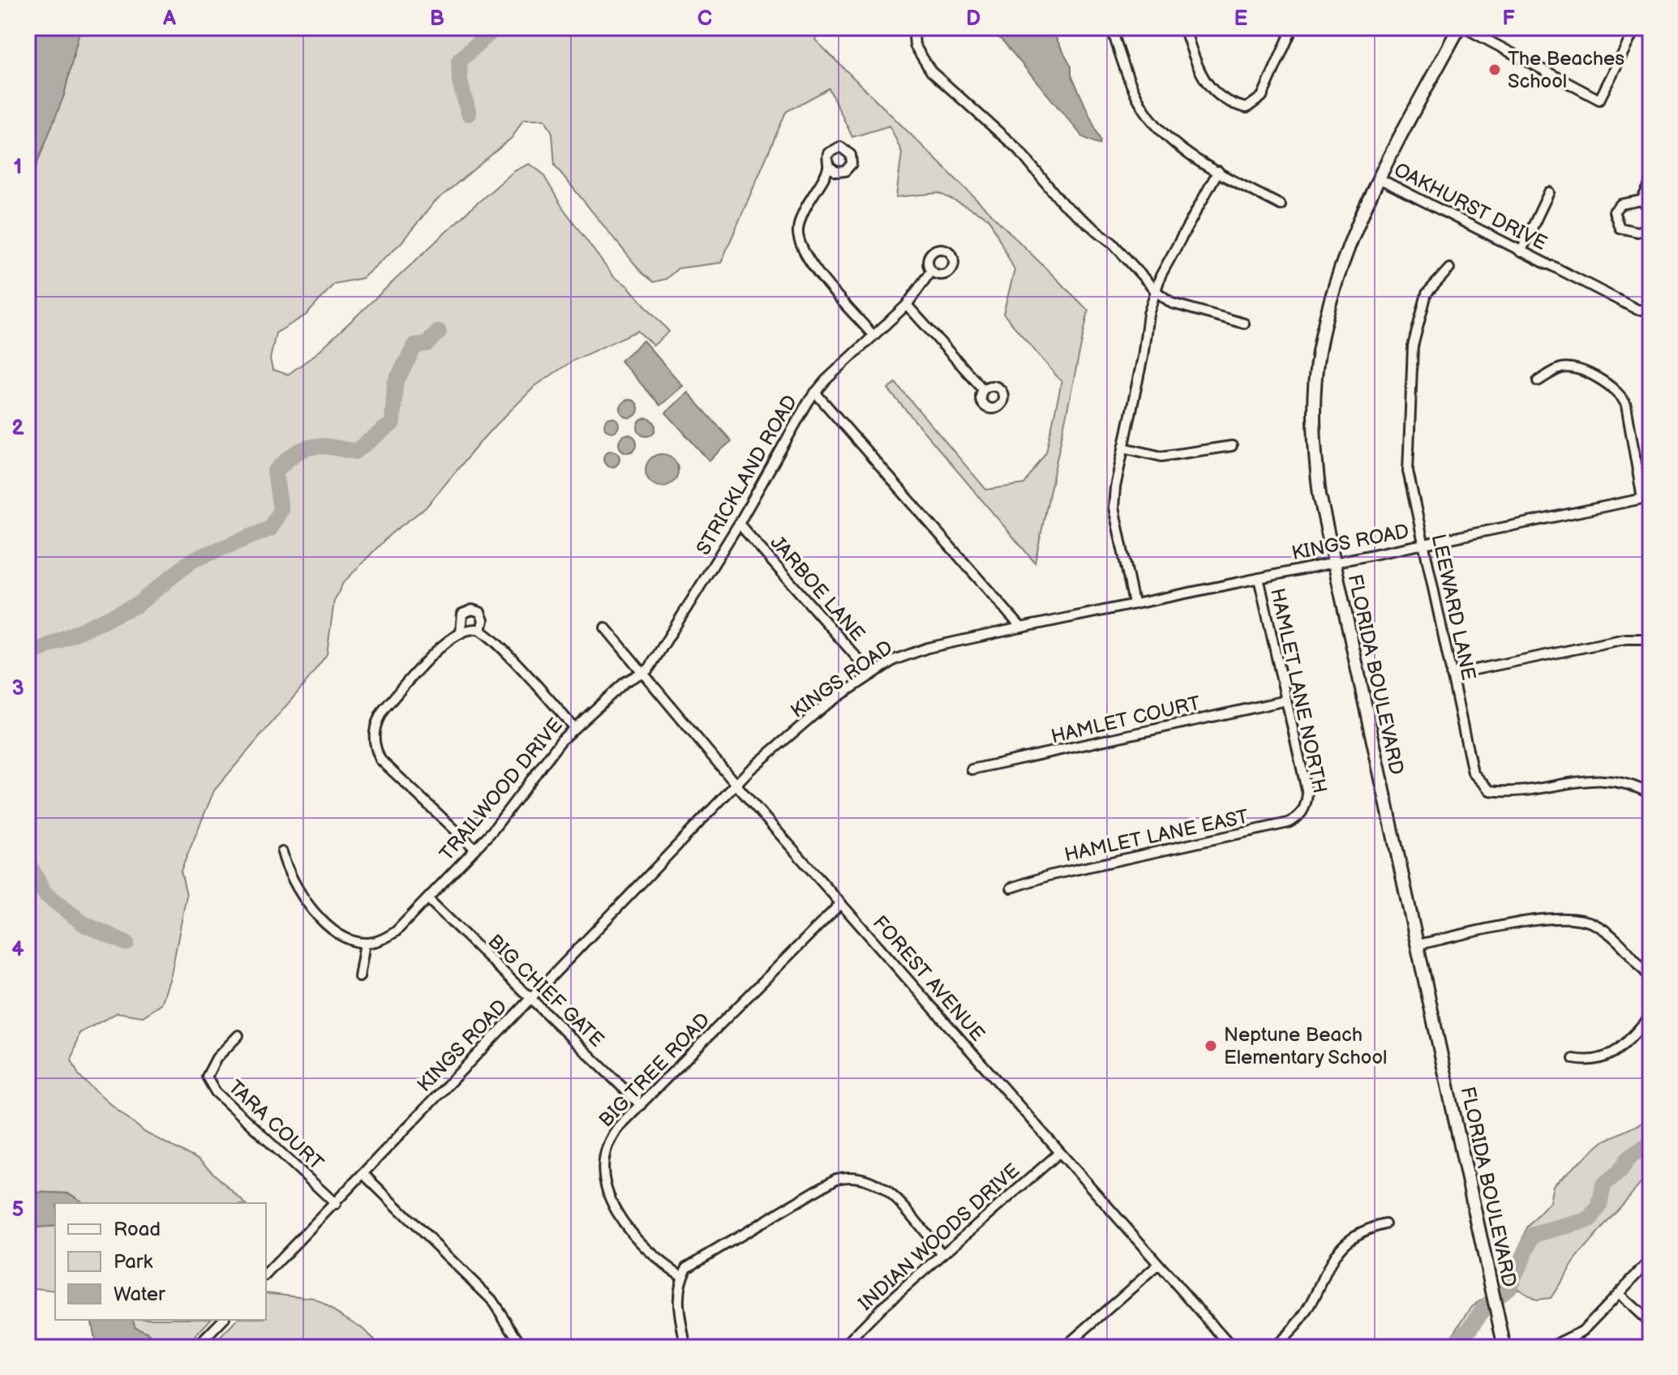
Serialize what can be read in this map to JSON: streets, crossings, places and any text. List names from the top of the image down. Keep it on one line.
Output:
{"streets":{"street":["OAKHURST DRIVE","STRICKLAND ROAD","KINGS ROAD","JARBOE LANE","LEEWARD LANE","FLORIDA BOULEVARD","HAMLET LANE NORTH","HAMLET COURT","TRAILWOOD DRIVE","HAMLET LANE EAST","FOREST AVENUE","BIG CHIEF GATE","BIG TREE ROAD","TARA COURT","INDIAN WOODS DRIVE"]},"crossings":[["OAKHURST DRIVE","FLORIDA BOULEVARD"],["STRICKLAND ROAD","KINGS ROAD"],["STRICKLAND ROAD","JARBOE LANE"],["STRICKLAND ROAD","TRAILWOOD DRIVE"],["STRICKLAND ROAD","FOREST AVENUE"],["KINGS ROAD","JARBOE LANE"],["KINGS ROAD","LEEWARD LANE"],["KINGS ROAD","FLORIDA BOULEVARD"],["KINGS ROAD","HAMLET LANE NORTH"],["KINGS ROAD","FOREST AVENUE"],["KINGS ROAD","BIG CHIEF GATE"],["KINGS ROAD","TARA COURT"],["HAMLET LANE NORTH","HAMLET COURT"],["HAMLET LANE NORTH","HAMLET LANE EAST"],["TRAILWOOD DRIVE","FOREST AVENUE"],["TRAILWOOD DRIVE","BIG CHIEF GATE"],["FOREST AVENUE","BIG TREE ROAD"],["FOREST AVENUE","INDIAN WOODS DRIVE"],["BIG CHIEF GATE","BIG TREE ROAD"]],"places":["The Beaches School","Neptune Beach Elementary School"],"legend":["Road","Park","Water"],"grid":{"columns":["A","B","C","D","E","F"],"rows":["1","2","3","4","5"]}}
